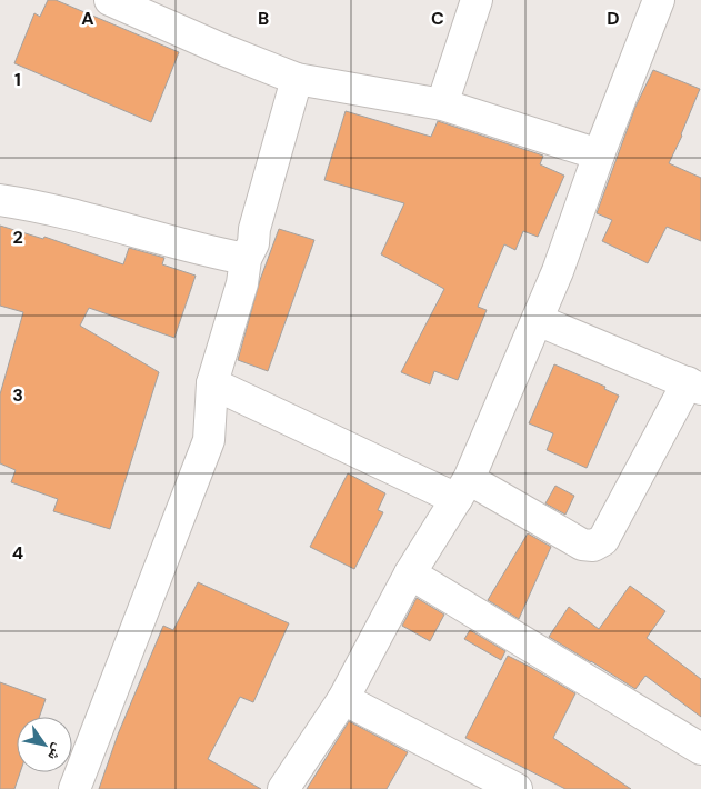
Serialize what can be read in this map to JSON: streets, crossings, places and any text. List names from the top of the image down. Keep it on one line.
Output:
{"north":"bottom right","grid":{"columns":["A","B","C","D"],"rows":["1","2","3","4"]}}
